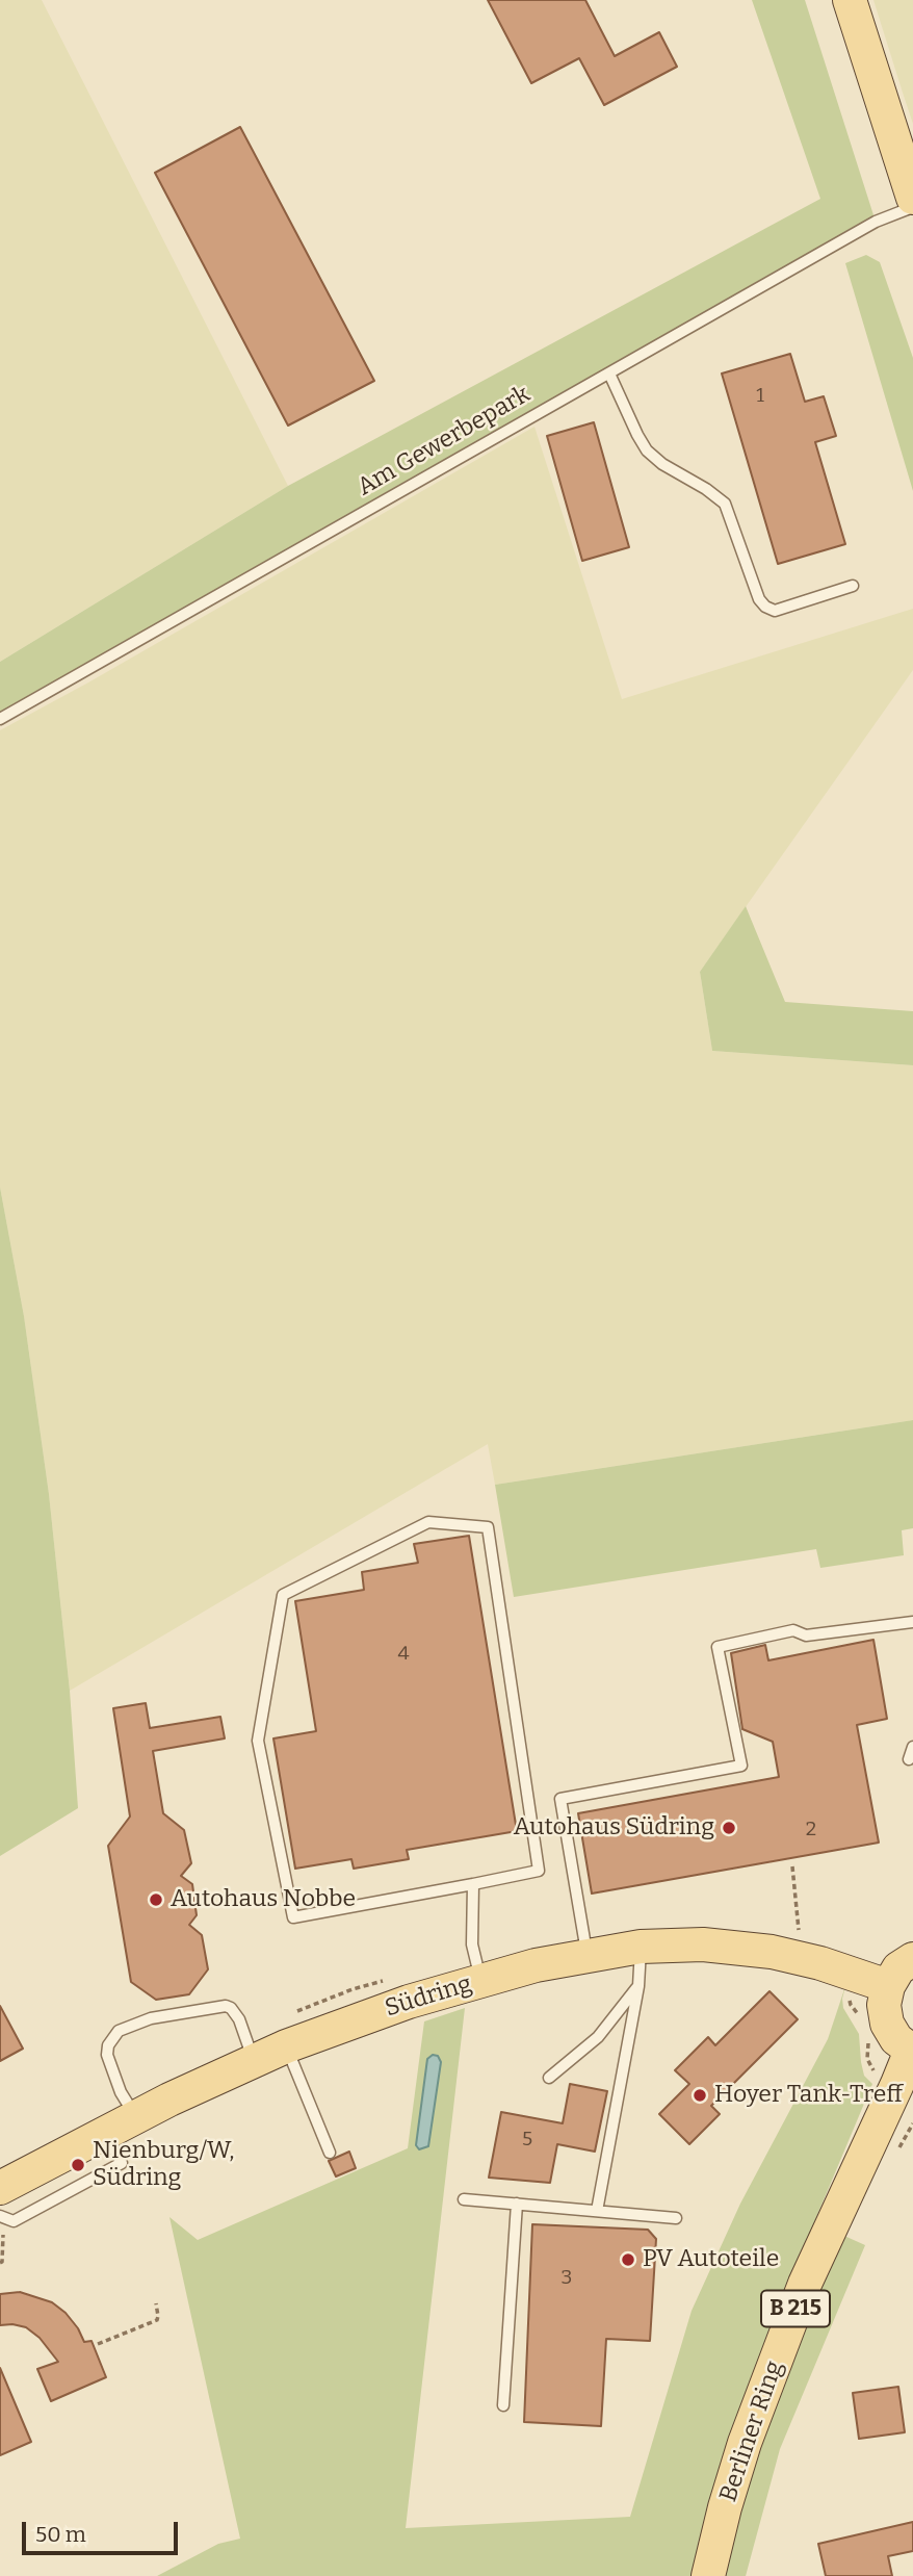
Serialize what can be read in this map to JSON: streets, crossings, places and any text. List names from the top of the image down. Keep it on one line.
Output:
{"streets":{"main road":["Südring","B 215","Berliner Ring"],"lane":["Am Gewerbepark"]},"places":["Autohaus Südring","Autohaus Nobbe","Hoyer Tank-Treff","Nienburg/W, Südring","PV Autoteile"],"house_numbers":["1","4","2","5","3"],"scale_bar":"50 m"}
